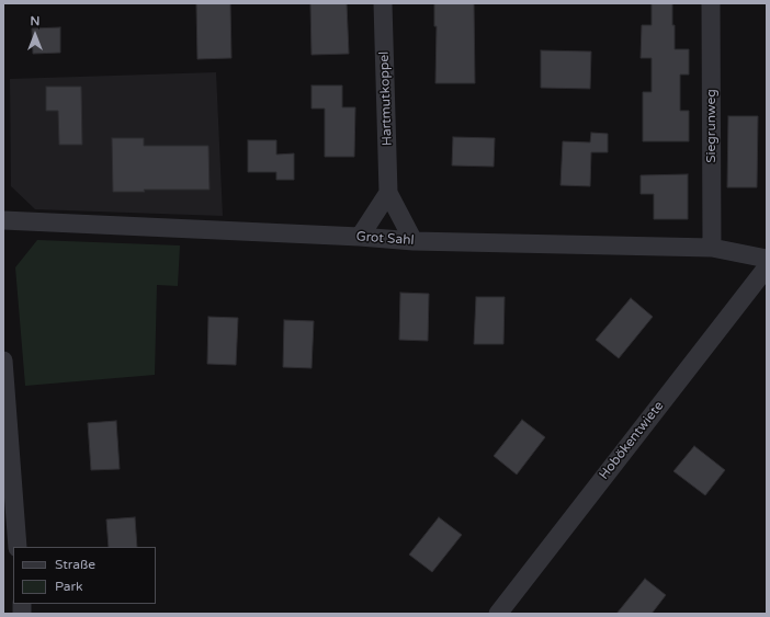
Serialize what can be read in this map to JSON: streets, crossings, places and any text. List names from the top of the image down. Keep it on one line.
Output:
{"streets":{"street":["Hartmutkoppel","Siegrunweg","Grot Sahl","Hobökentwiete"]},"crossings":[["Hartmutkoppel","Grot Sahl"],["Siegrunweg","Grot Sahl"]],"legend":["Straße","Park"],"north":"top"}
